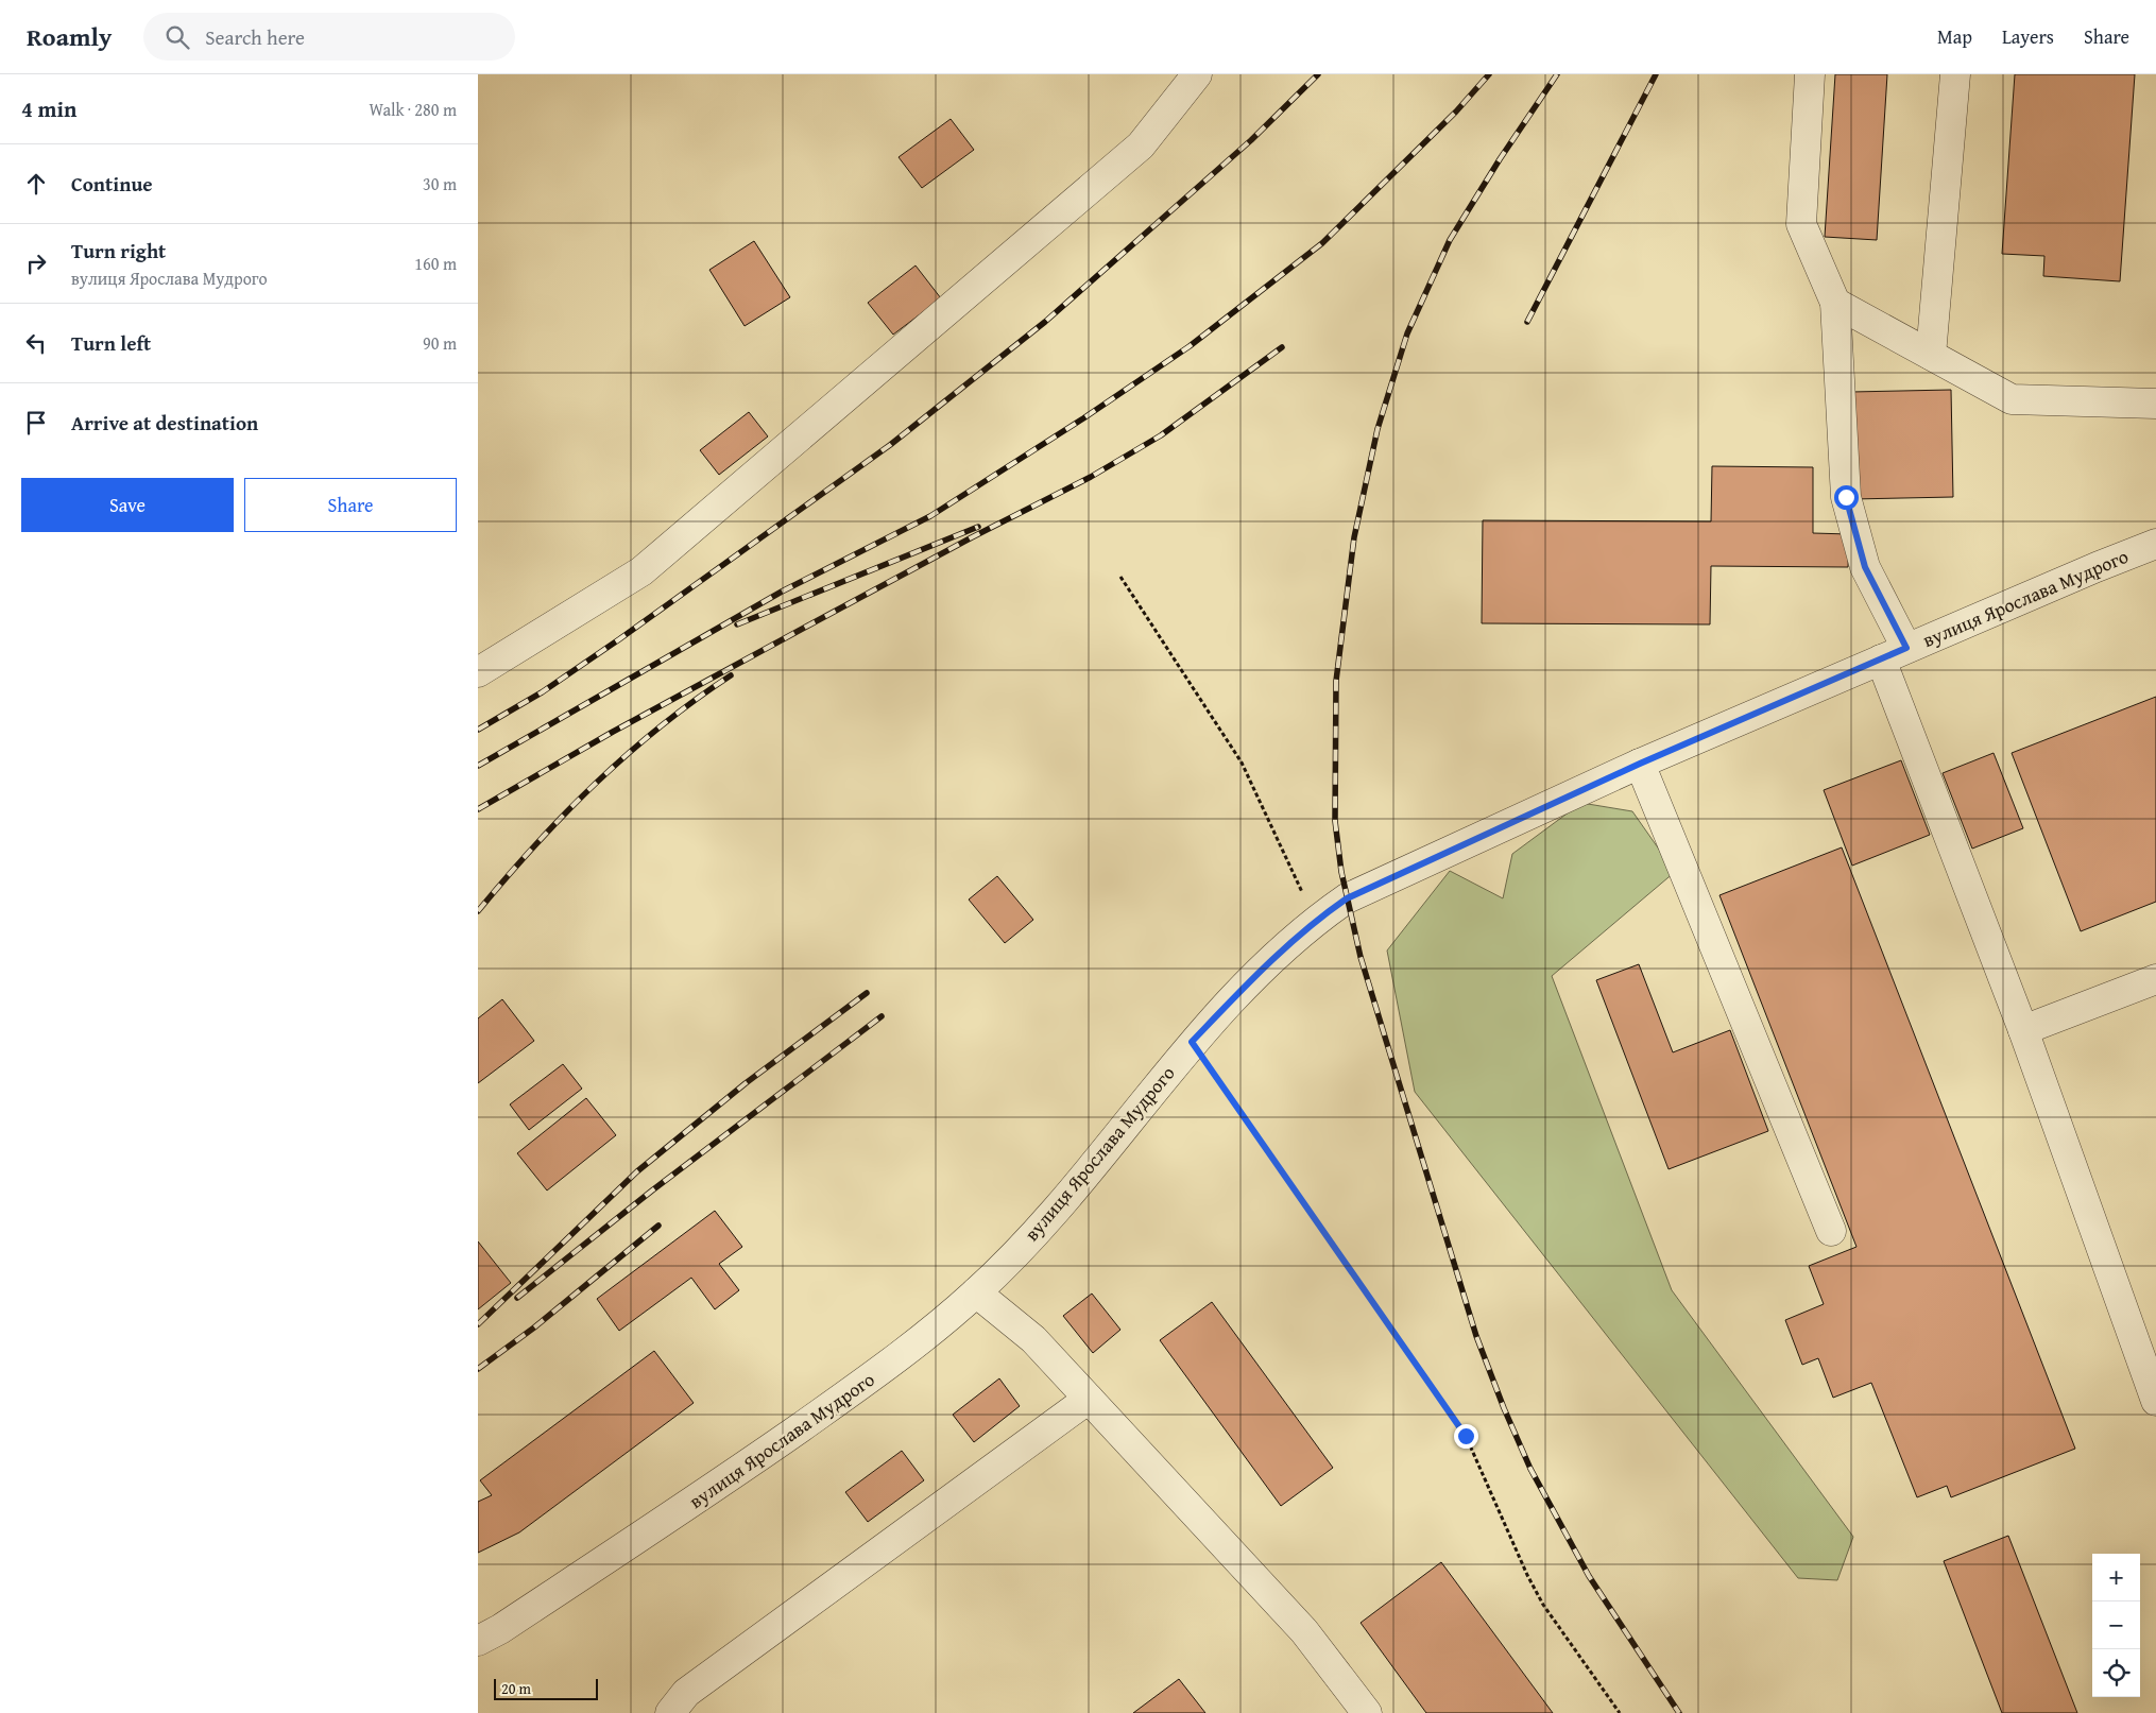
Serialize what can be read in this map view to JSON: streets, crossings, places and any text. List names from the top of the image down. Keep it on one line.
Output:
{"streets":{"street":["вулиця Ярослава Мудрого"]},"scale_bar":"20 m","page":{"header":"Roamly","search":"Search here","nav":["Map","Layers","Share"],"heading":["4 min","Walk · 280 m"],"list":[["Continue","30 m"],["Turn right","вулиця Ярослава Мудрого","160 m"],["Turn left","90 m"],"Arrive at destination"],"buttons":["Save","Share"],"map_buttons":["+","−"],"scale":"20 m"}}
